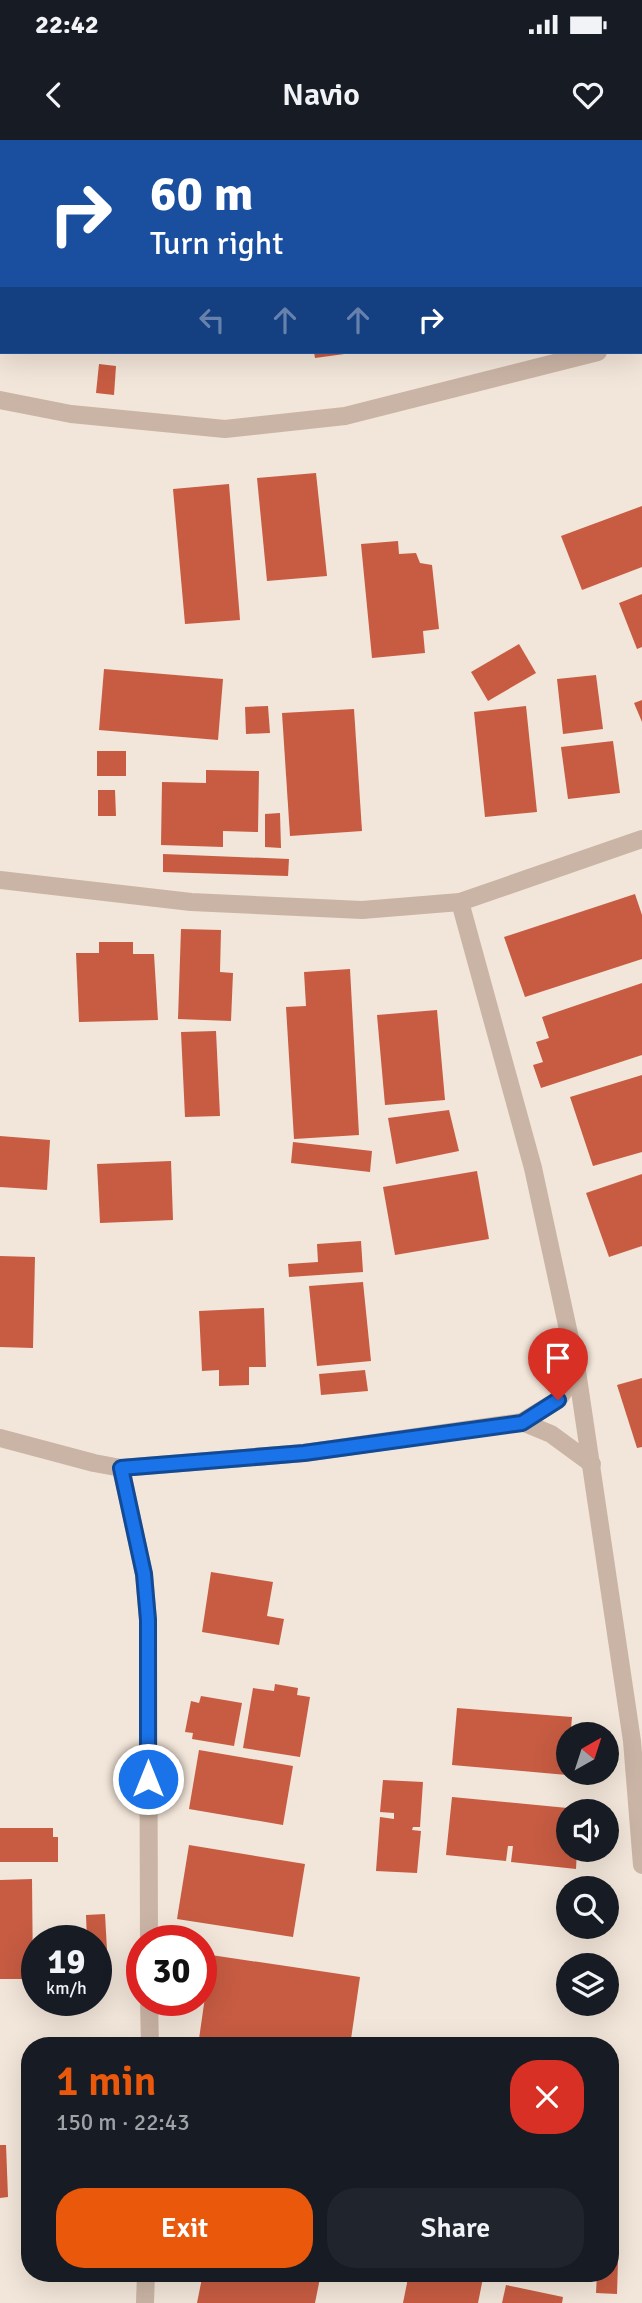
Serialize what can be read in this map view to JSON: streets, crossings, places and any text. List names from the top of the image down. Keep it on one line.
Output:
{"north":"top right","page":{"status":"22:42","header":"Navio","turn":["60 m","Turn right"],"speed":"19 km/h","limit":"30","heading":["1 min","150 m · 22:43"],"buttons":["Exit","Share"]}}
